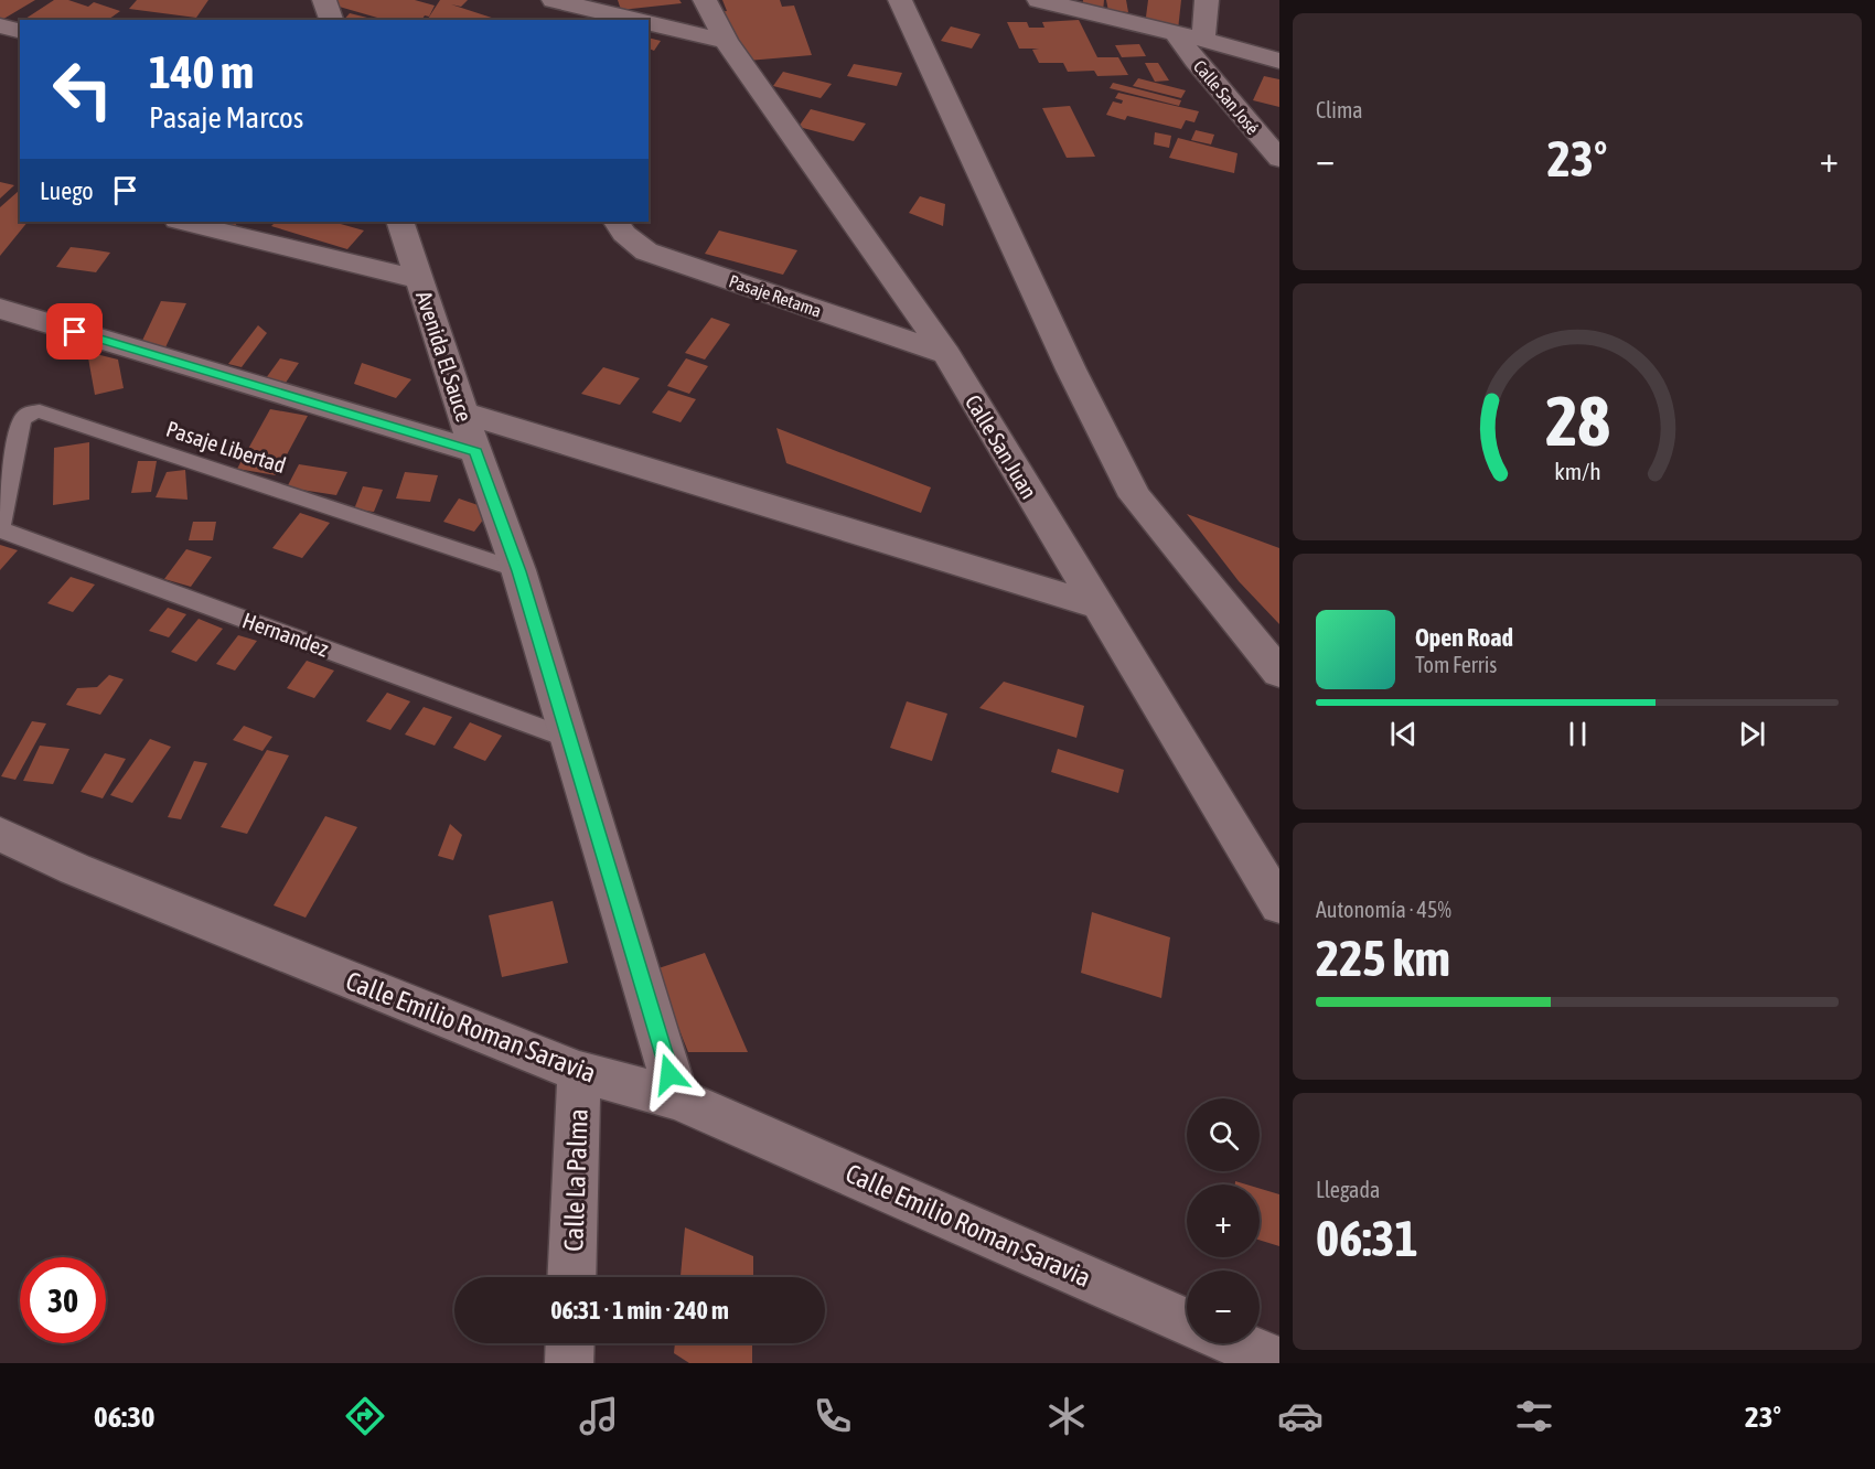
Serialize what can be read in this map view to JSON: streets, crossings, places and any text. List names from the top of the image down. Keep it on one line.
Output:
{"streets":{"street":["Calle San José","Pasaje Retama","Avenida El Sauce","Calle San Juan","Calle Emilio Roman Saravia","Calle La Palma"],"lane":["Pasaje Libertad","Hernandez"]},"crossings":[["Pasaje Retama","Calle San Juan"],["Avenida El Sauce","Pasaje Libertad"],["Avenida El Sauce","Hernandez"],["Avenida El Sauce","Calle Emilio Roman Saravia"],["Pasaje Libertad","Hernandez"],["Calle Emilio Roman Saravia","Calle La Palma"]],"page":{"tile":["Clima",["Autonomía · 45%","225 km"],["Llegada","06:31"]],"turn":["140 m","Pasaje Marcos"],"heat":["−","23°","+"],"then":"Luego","song":["Open Road","Tom Ferris"],"map_buttons":["+","−"],"limit":"30","trip":"06:31 · 1 min · 240 m","tabs":["06:30","23°"],"gauge":["28","km/h"]}}
